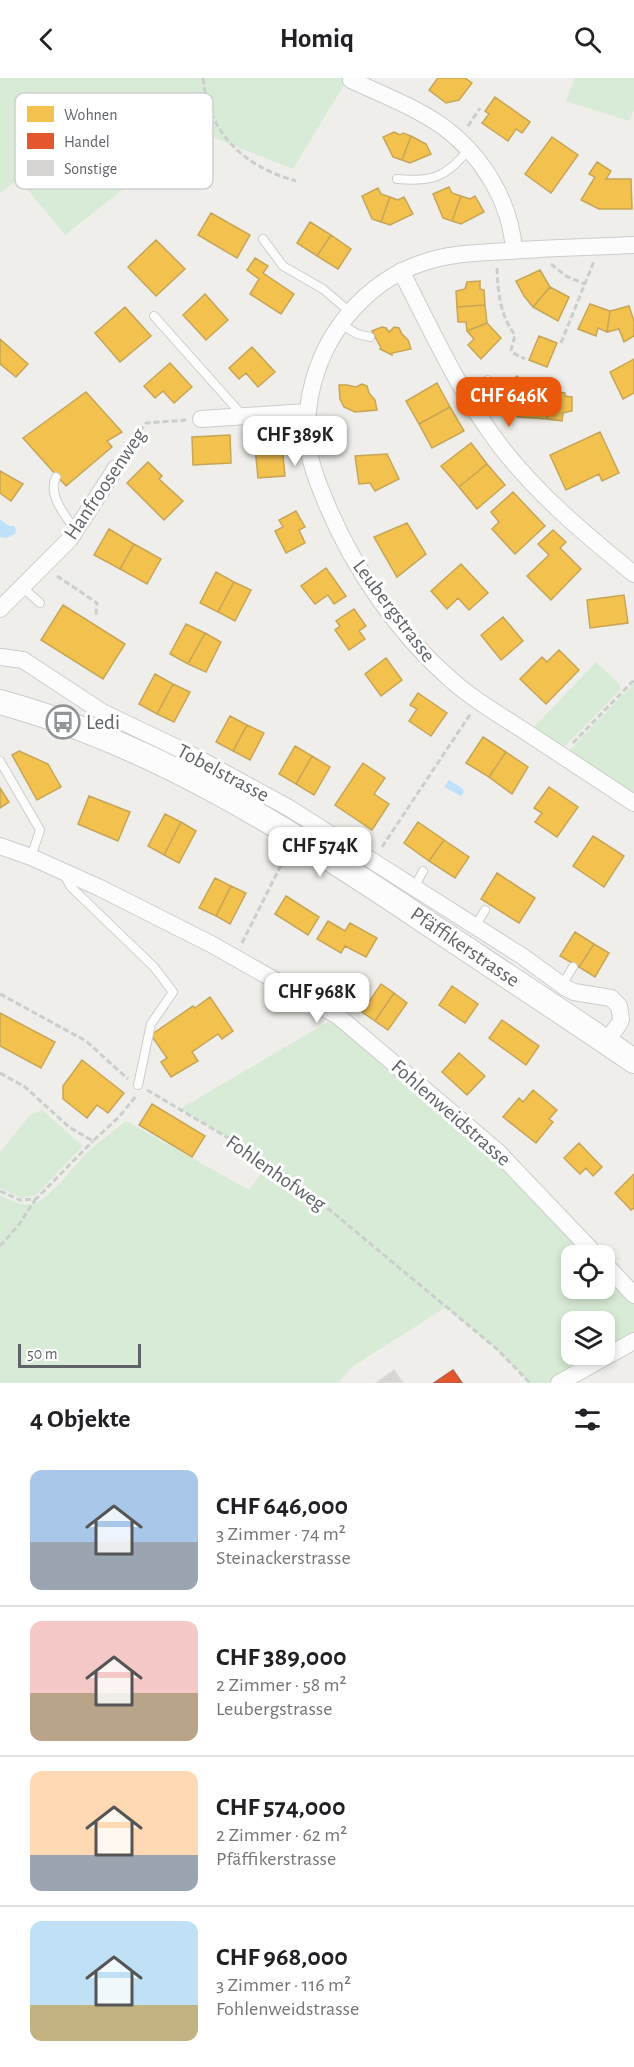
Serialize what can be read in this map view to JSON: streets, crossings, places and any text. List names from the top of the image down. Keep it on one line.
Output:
{"streets":{"main road":["Pfäffikerstrasse"],"street":["Hanfroosenweg","Leubergstrasse","Tobelstrasse","Fohlenweidstrasse"],"path":["Fohlenhofweg"]},"crossings":[["Tobelstrasse","Pfäffikerstrasse"]],"places":{"bus stop":["Ledi"]},"legend":["Wohnen","Handel","Sonstige"],"scale_bar":"50 m","page":{"header":"Homiq","price":["CHF 646K","CHF 389K","CHF 574K","CHF 968K"],"scale":"50 m","heading":"4 Objekte","list":[{"name":"CHF 646,000","note":"3 Zimmer · 74 m² · Steinackerstrasse"},{"name":"CHF 389,000","note":"2 Zimmer · 58 m² · Leubergstrasse"},{"name":"CHF 574,000","note":"2 Zimmer · 62 m² · Pfäffikerstrasse"},{"name":"CHF 968,000","note":"3 Zimmer · 116 m² · Fohlenweidstrasse"}]}}
